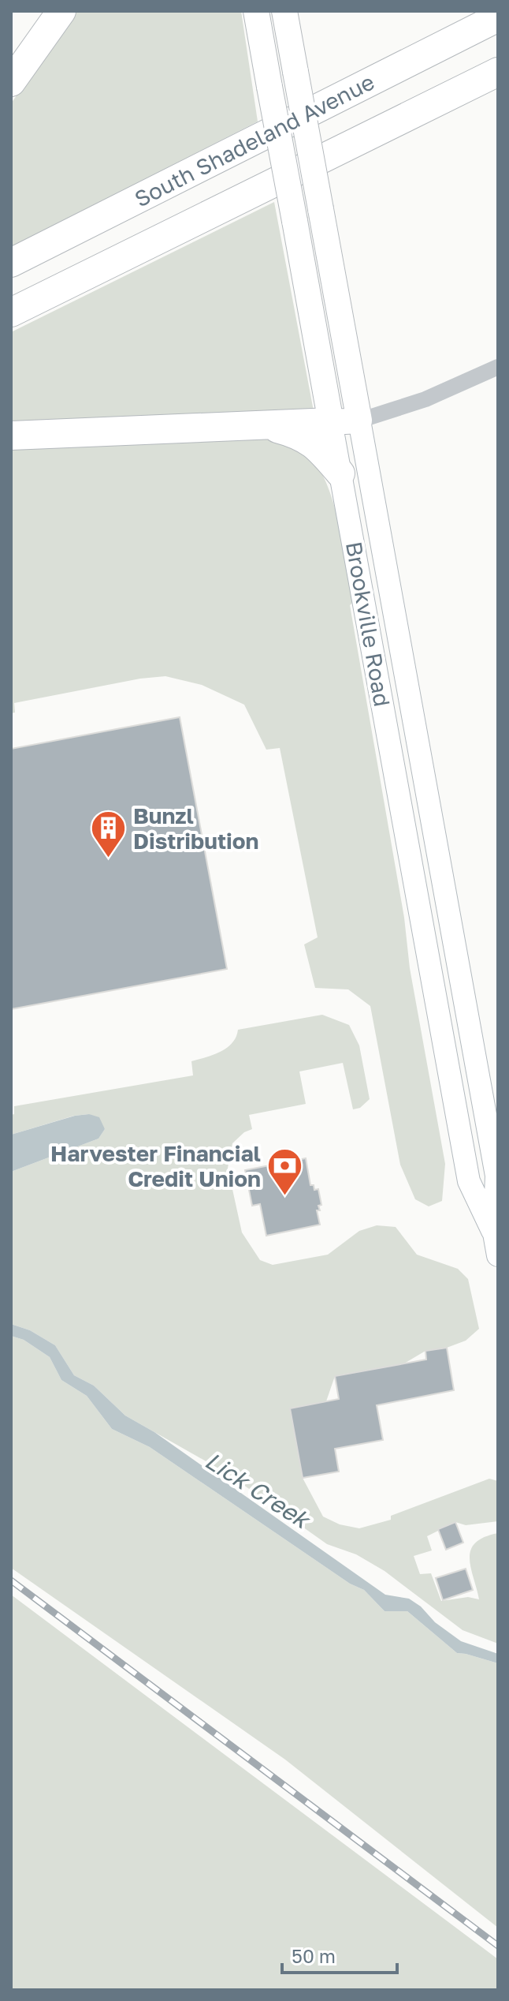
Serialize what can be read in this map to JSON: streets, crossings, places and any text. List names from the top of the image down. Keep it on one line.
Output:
{"streets":{"highway":["South Shadeland Avenue"],"main road":["Brookville Road"]},"water":["Lick Creek"],"places":{"building":["Bunzl Distribution"],"bank":["Harvester Financial Credit Union"]},"scale_bar":"50 m"}
